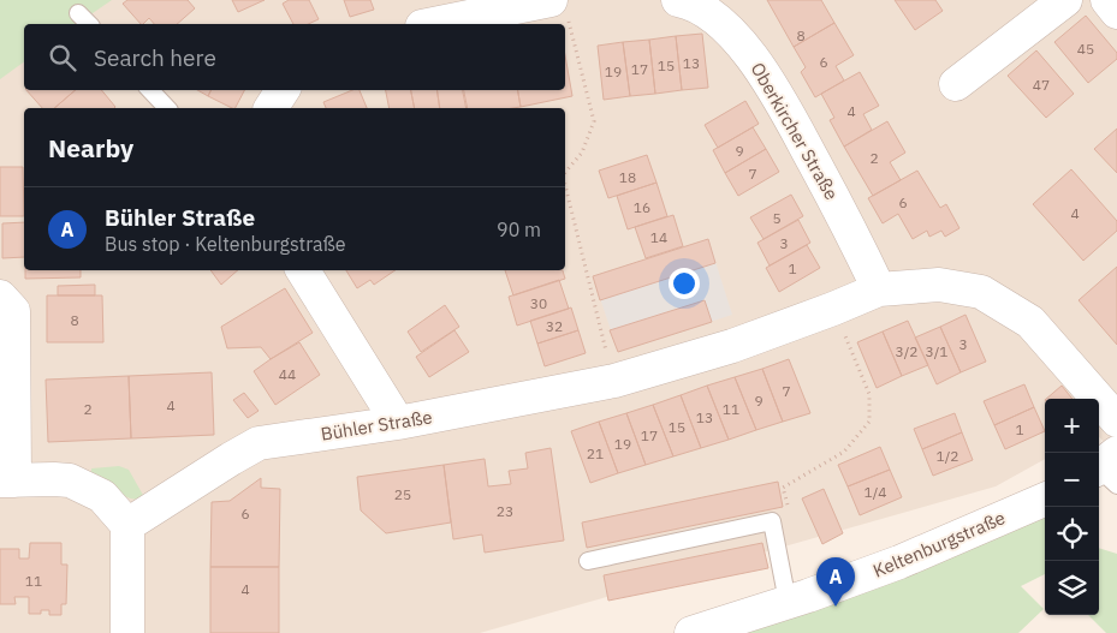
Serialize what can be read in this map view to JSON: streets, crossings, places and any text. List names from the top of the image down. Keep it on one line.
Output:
{"streets":{"street":["Oberkircher Straße","Bühler Straße","Keltenburgstraße"]},"crossings":[["Oberkircher Straße","Bühler Straße"]],"house_numbers":["8","45","6","13","15","17","19","47","4","9","2","7","18","6","16","4","5","14","3","1","30","8","32","3","3/2","3/1","44","7","9","4","2","11","13","15","1","17","19","21","1/2","1/4","25","23","6","11","4"],"page":{"search":"Search here","heading":"Nearby","list":[{"mark":"A","name":"Bühler Straße","note":"Bus stop · Keltenburgstraße","value":"90 m"}],"map_buttons":["+","−"],"pins":"A"}}
